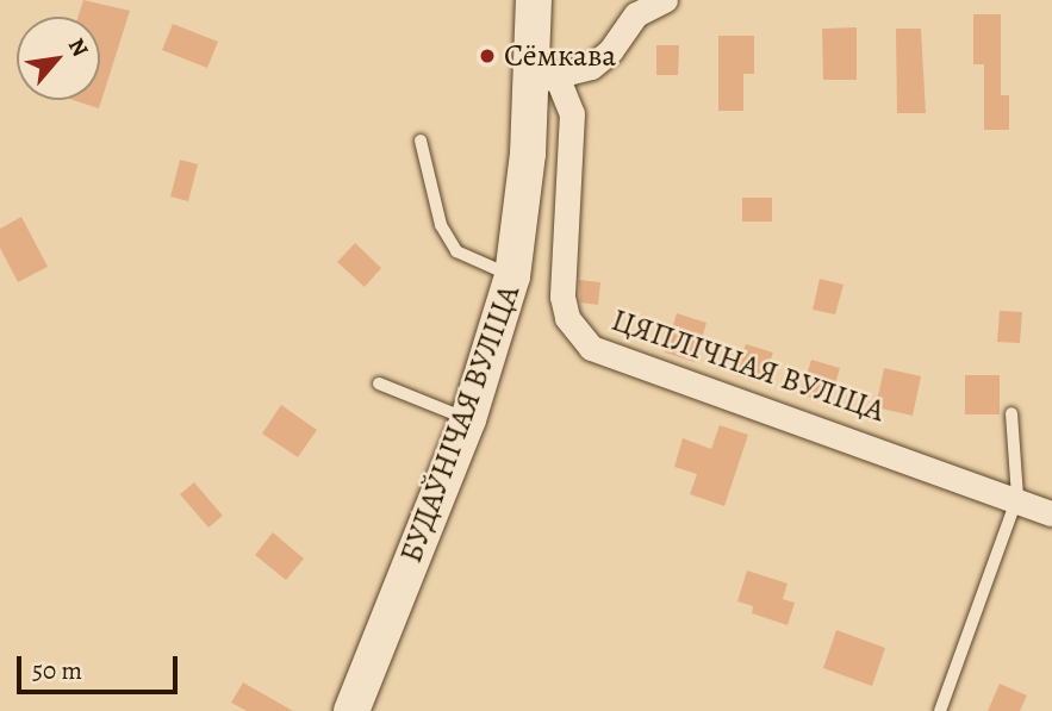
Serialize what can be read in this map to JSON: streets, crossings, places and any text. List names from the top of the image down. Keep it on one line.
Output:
{"streets":{"main road":["БУДАЎНІЧАЯ ВУЛІЦА"],"street":["ЦЯПЛІЧНАЯ ВУЛІЦА"]},"crossings":[["ЦЯПЛІЧНАЯ ВУЛІЦА","БУДАЎНІЧАЯ ВУЛІЦА"]],"places":["Сёмкава"],"scale_bar":"50 m","north":"top right"}
